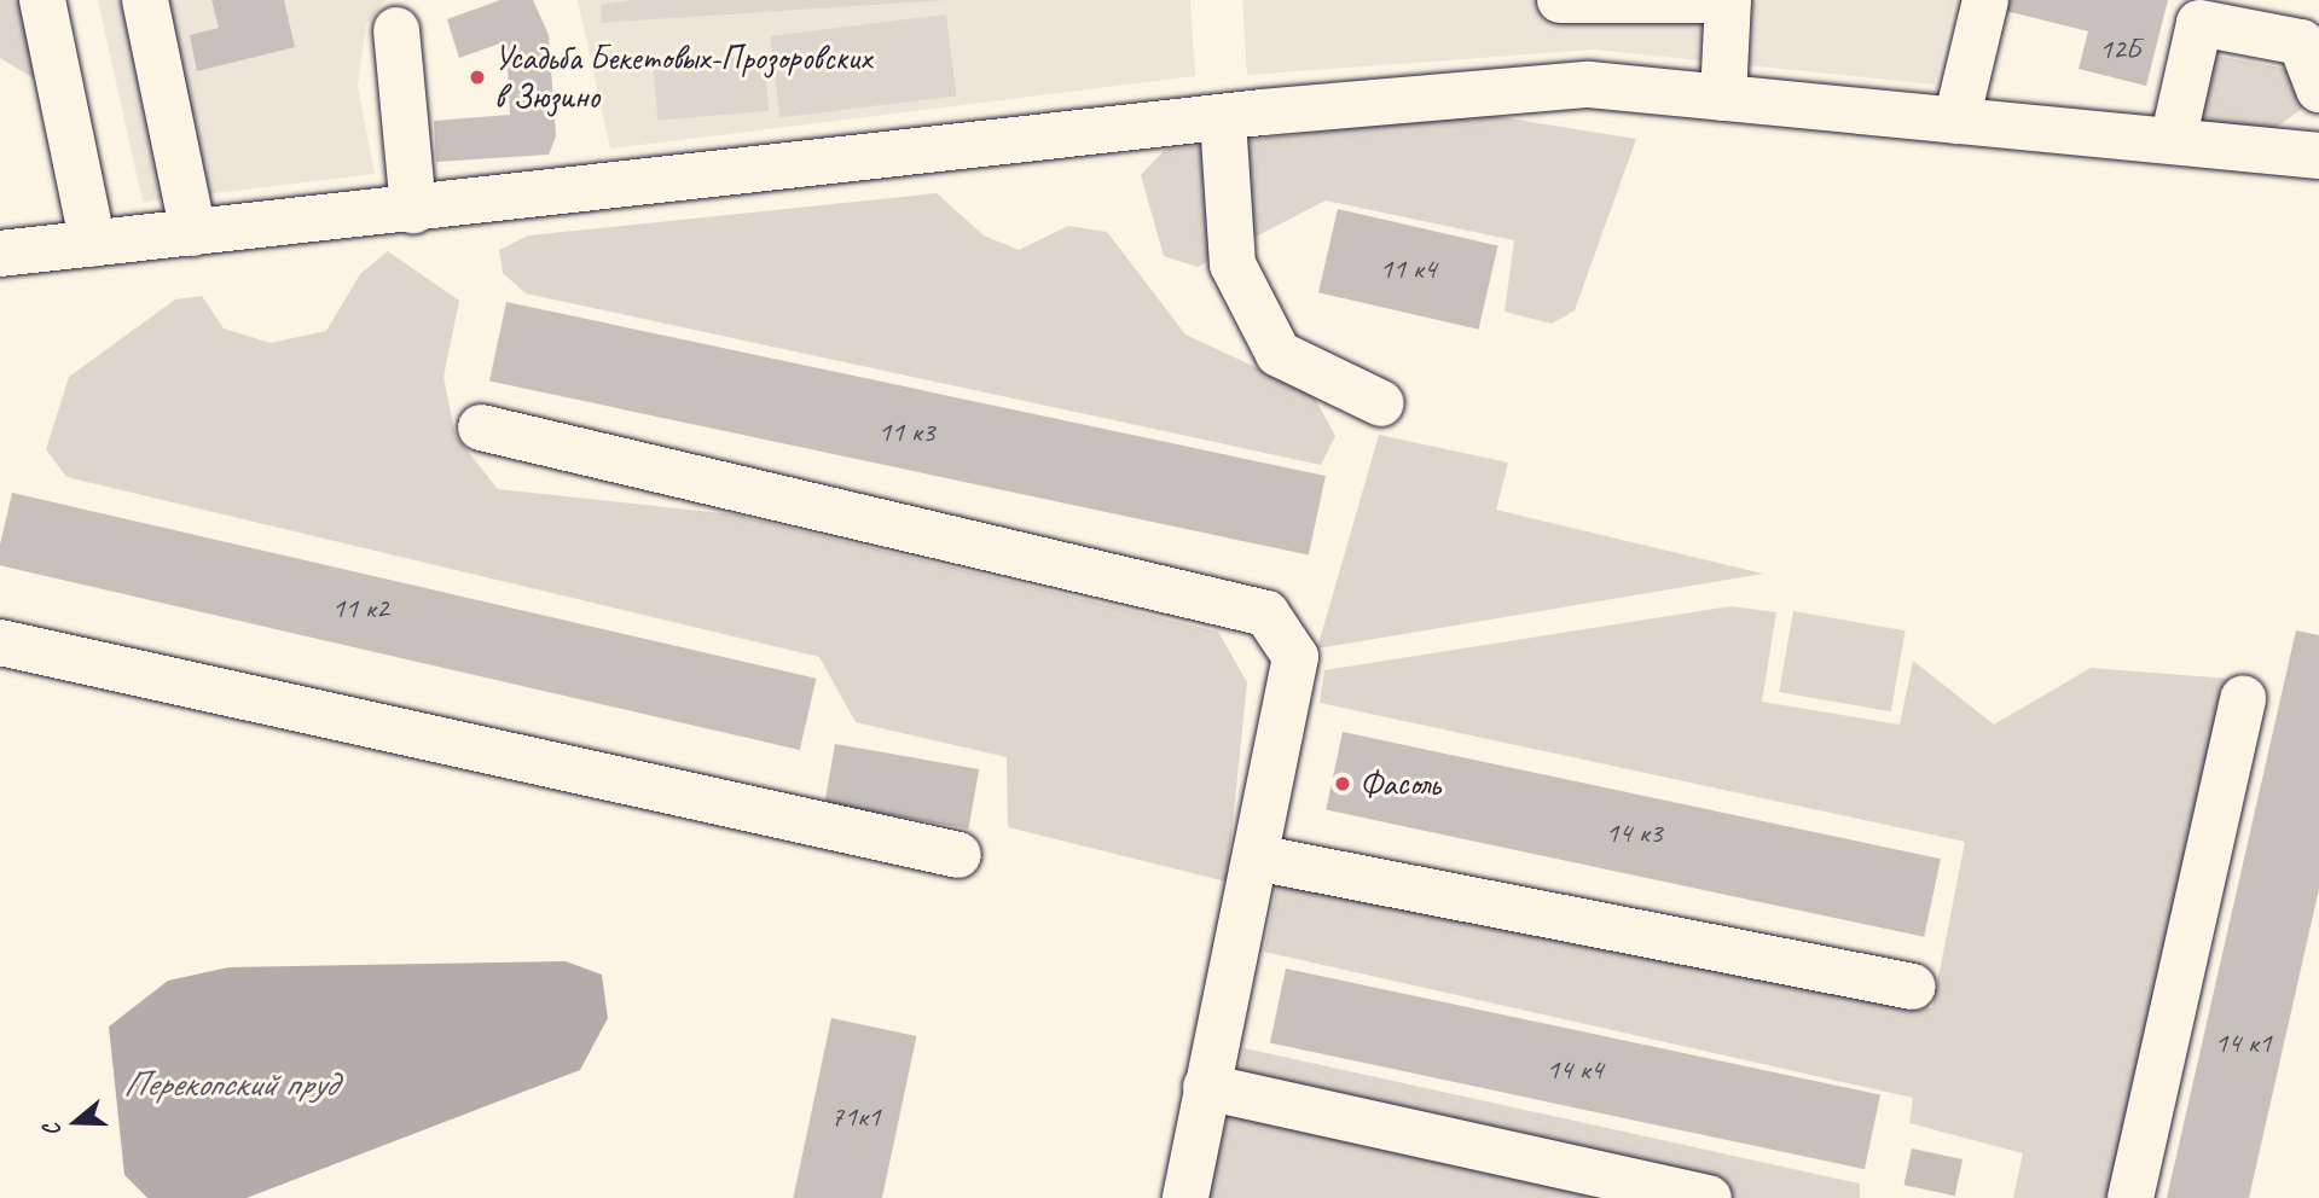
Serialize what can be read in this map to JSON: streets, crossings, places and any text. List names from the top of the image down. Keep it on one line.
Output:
{"water":["Перекопский пруд"],"places":["Усадьба Бекетовых-Прозоровских в Зюзино","Фасоль"],"house_numbers":["12Б","11 к4","11 к3","11 к2","14 к3","14 к1","14 к4","71к1"],"north":"left"}
